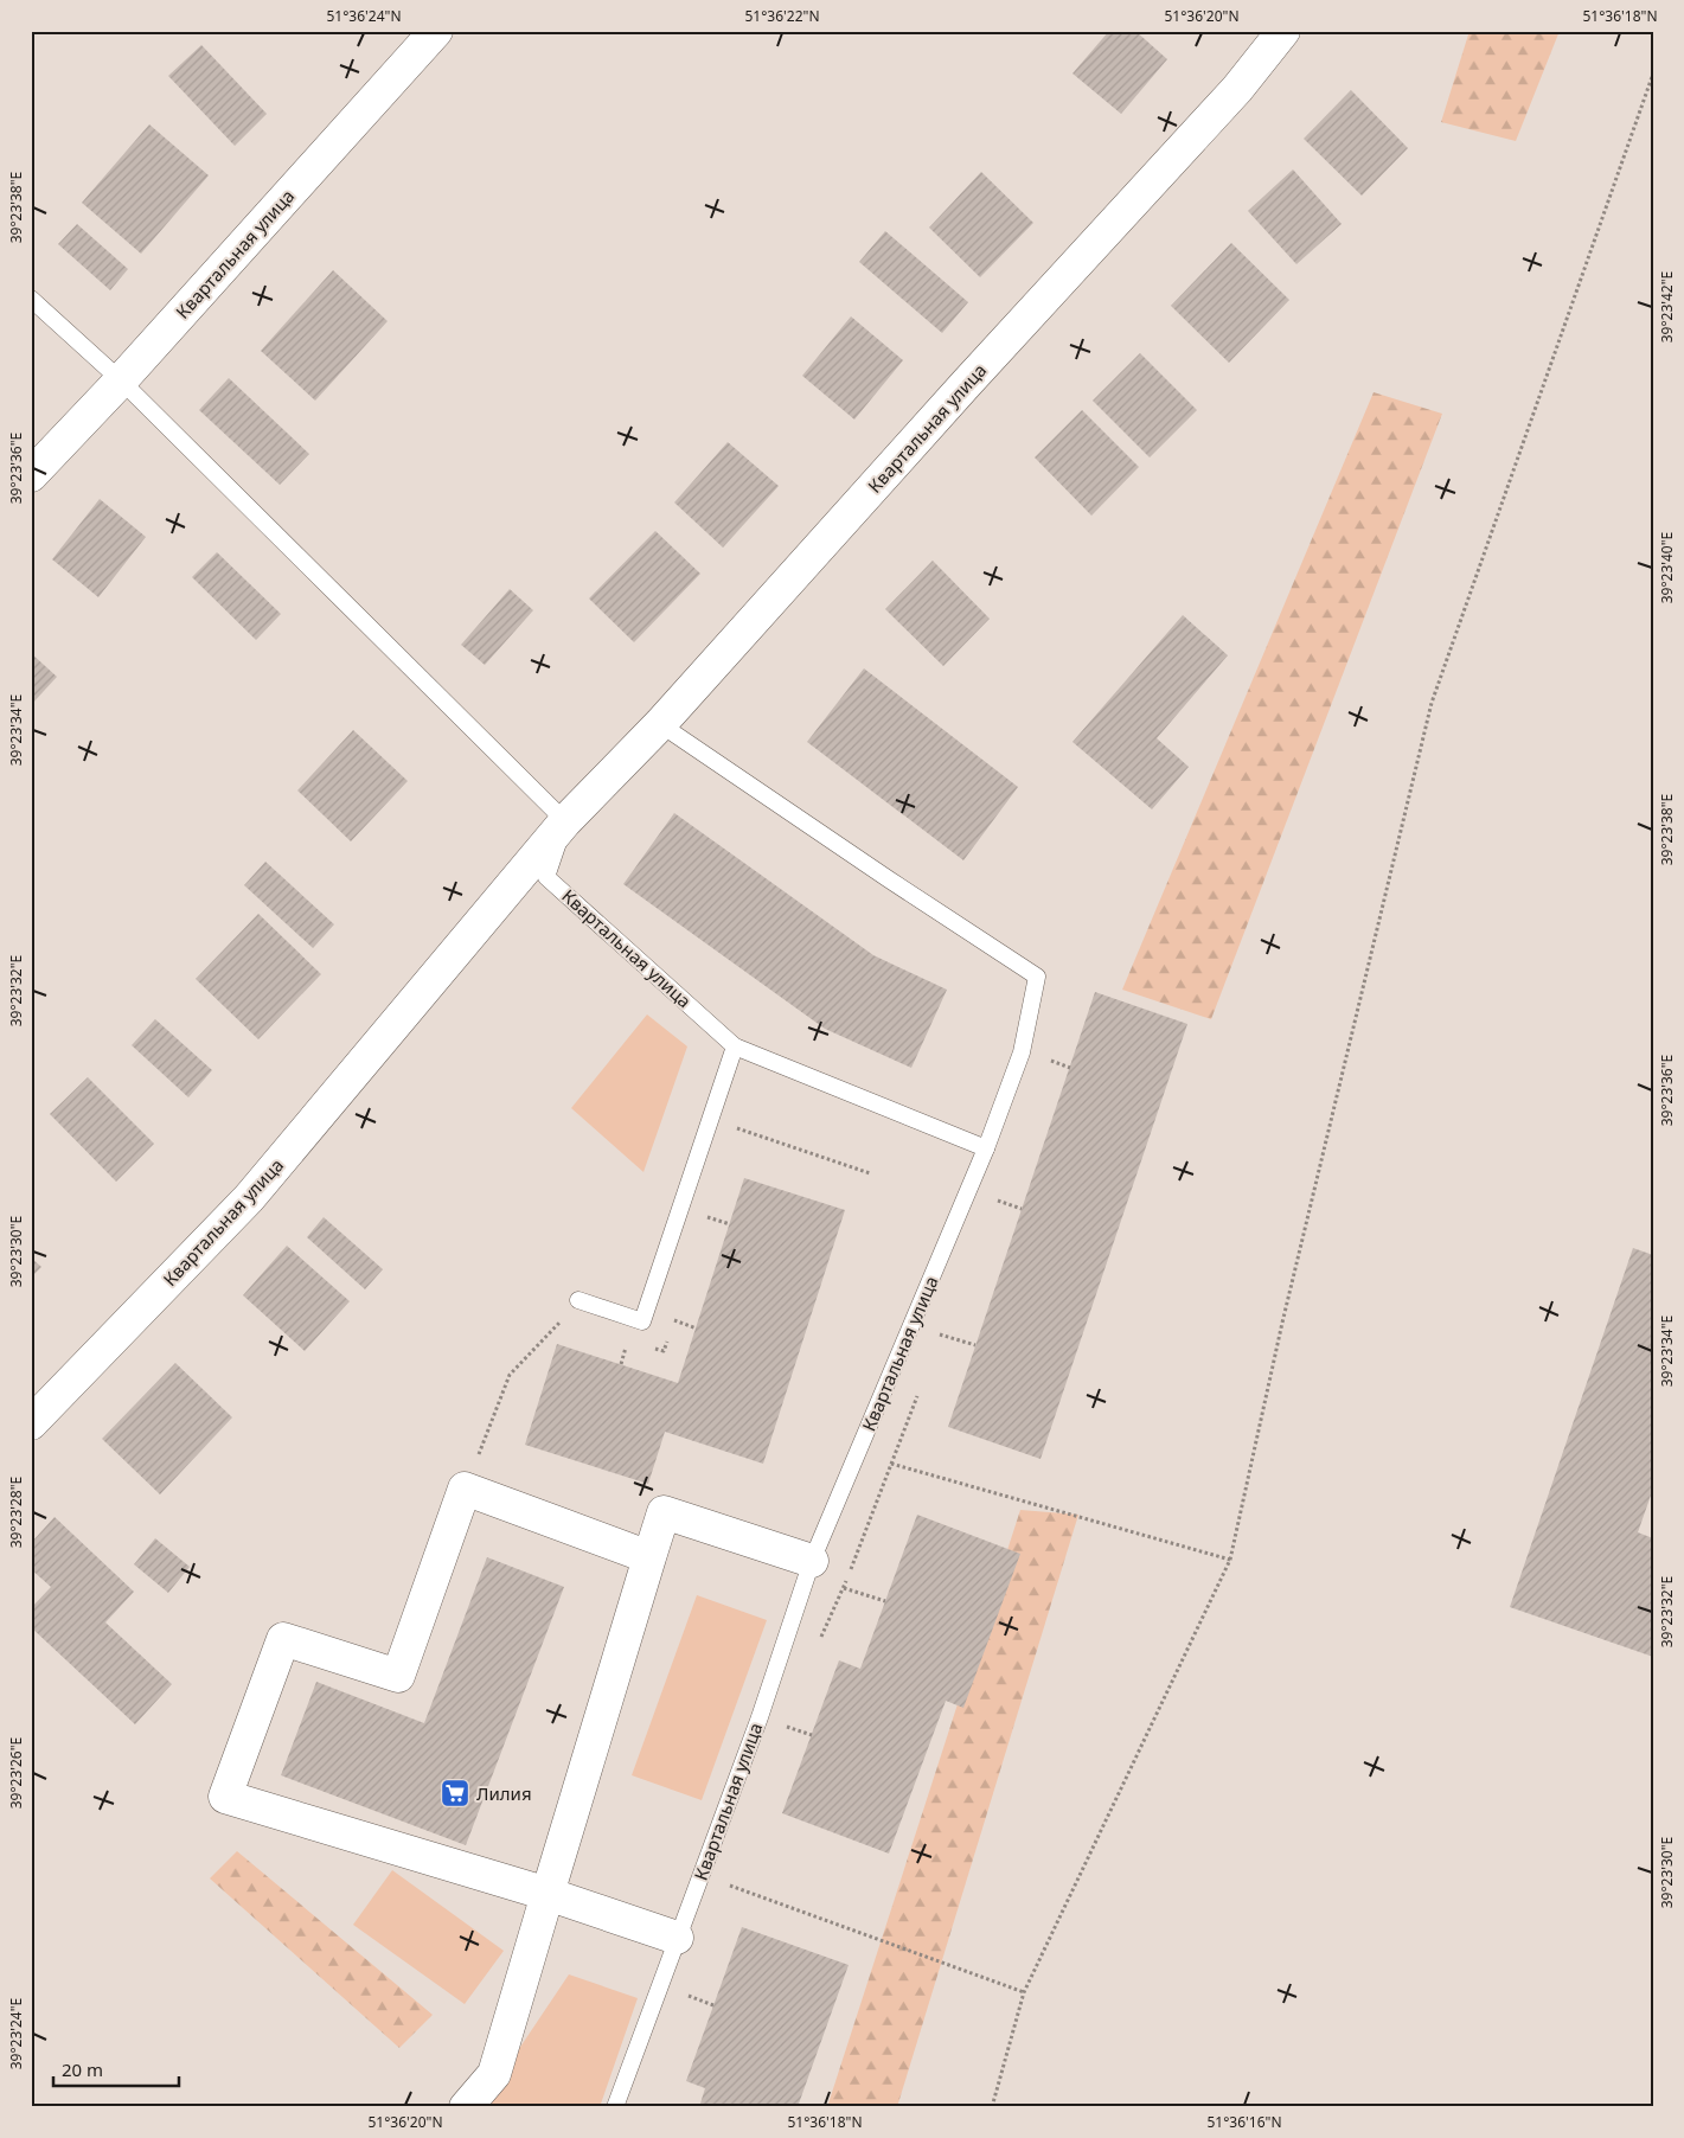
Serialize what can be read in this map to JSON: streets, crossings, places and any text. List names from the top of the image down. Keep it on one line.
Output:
{"streets":{"street":["Квартальная улица"]},"places":{"supermarket":["Лилия"]},"scale_bar":"20 m","coordinates":["51°36'24\"N","51°36'22\"N","51°36'20\"N","51°36'18\"N","39°23'38\"E","39°23'42\"E","39°23'36\"E","39°23'40\"E","39°23'34\"E","39°23'32\"E","39°23'30\"E","39°23'28\"E","39°23'26\"E","39°23'24\"E","51°36'16\"N"]}
